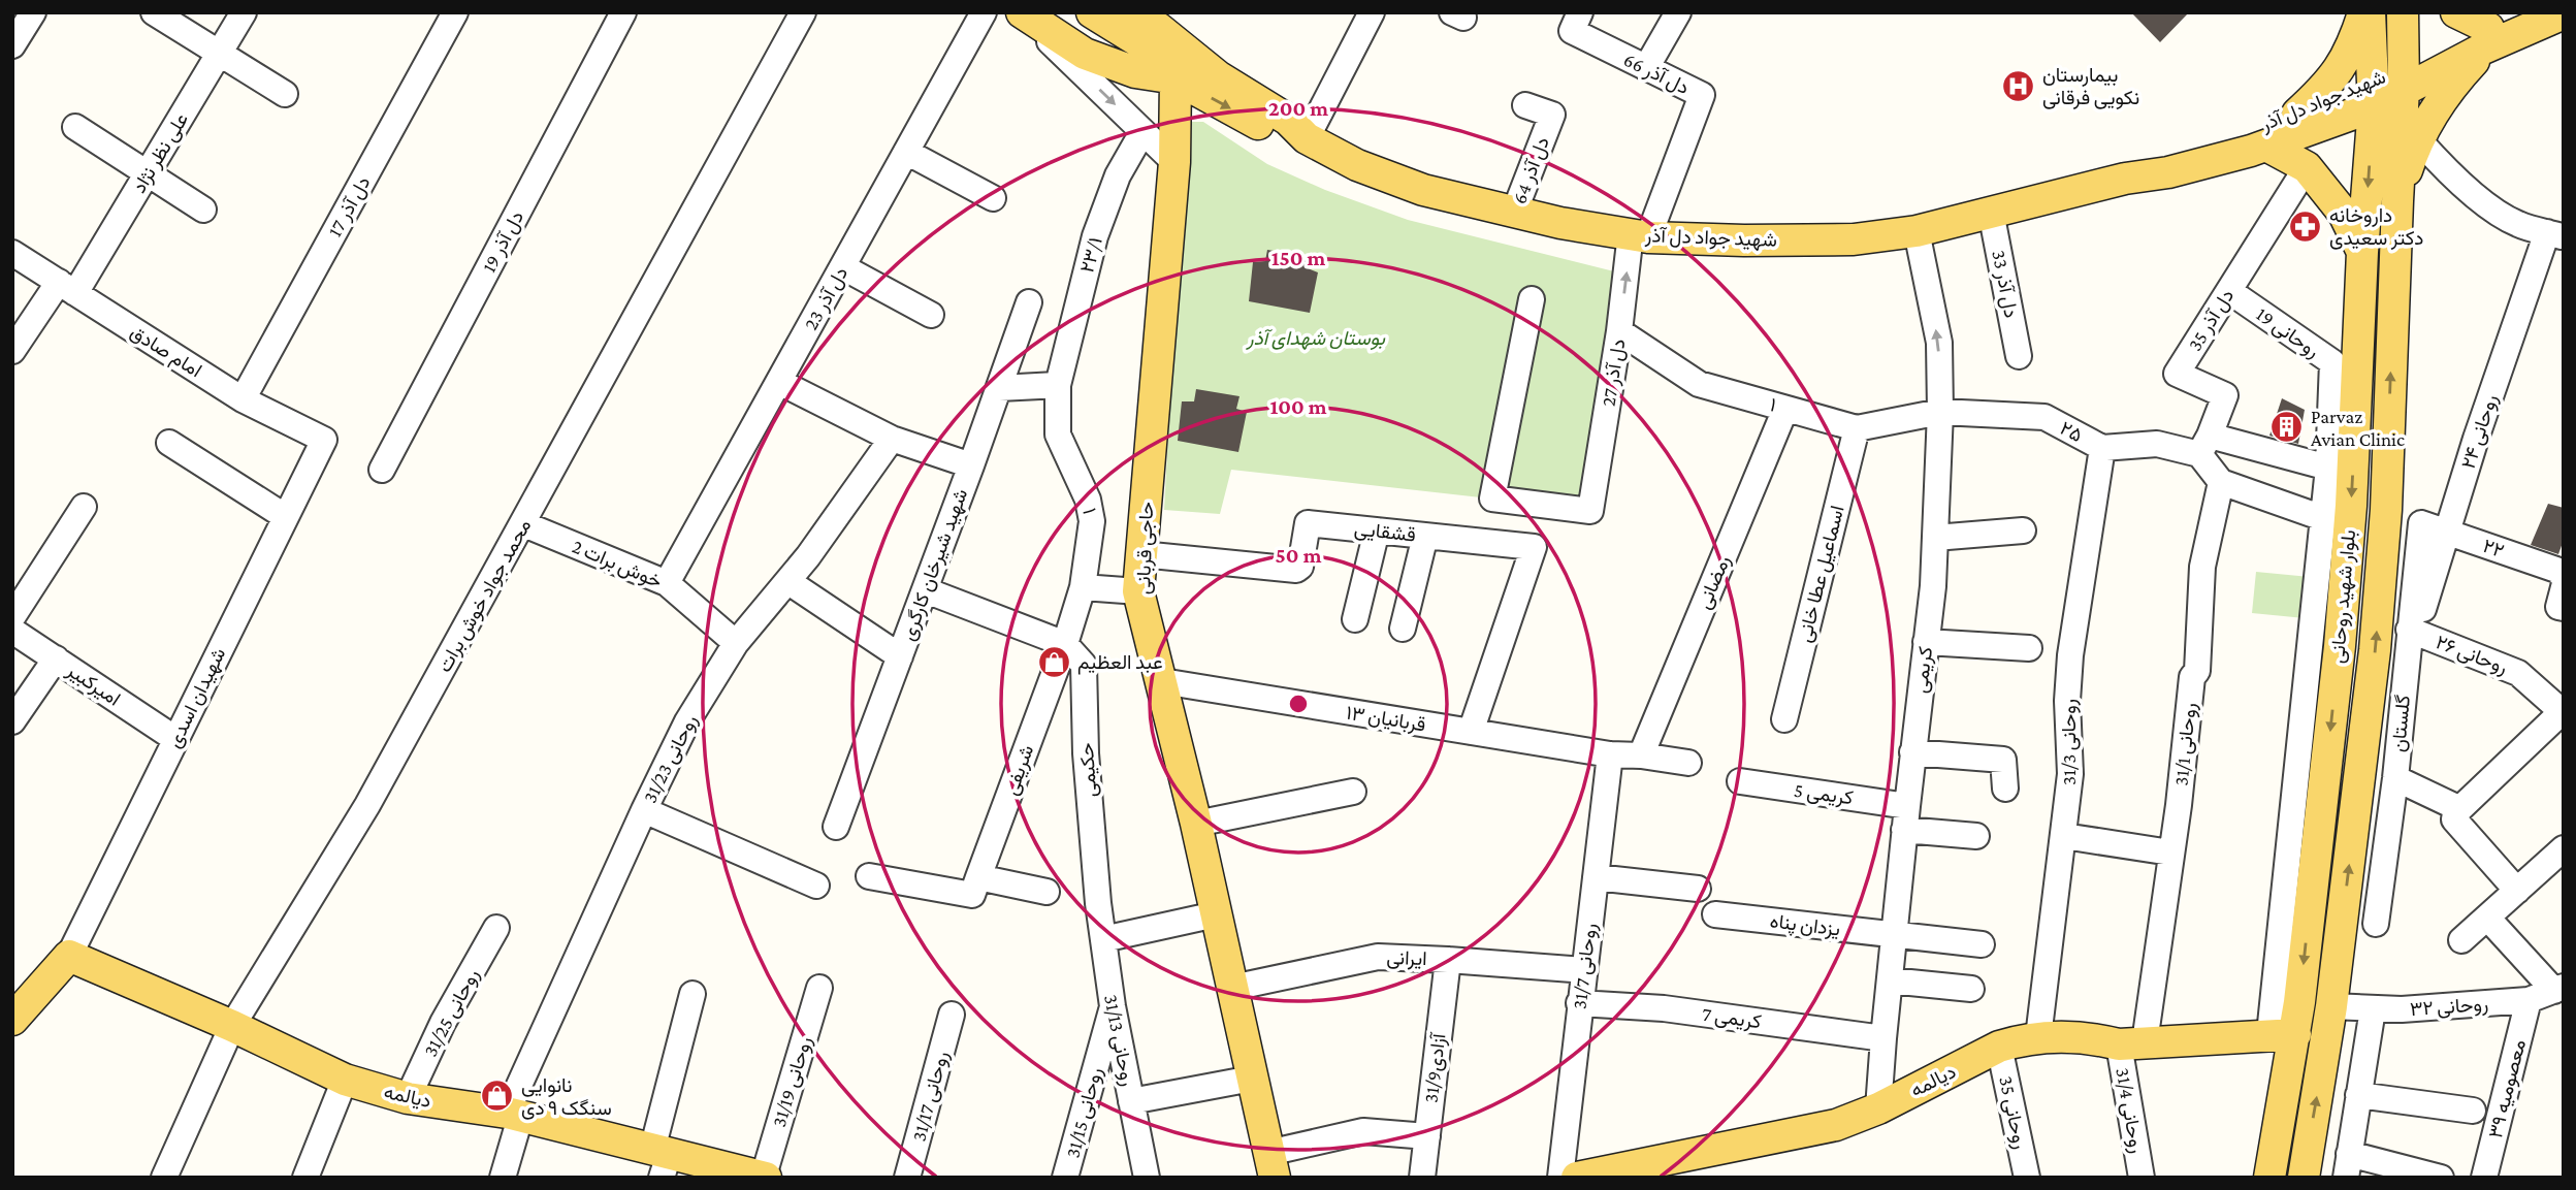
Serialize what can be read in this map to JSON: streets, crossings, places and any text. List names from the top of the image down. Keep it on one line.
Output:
{"streets":{"main road":["شهید جواد دل آذر","حاجی قربانی","بلوار شهید روحانی","دیالمه"],"street":["دل آذر 66","علی نظر نژاد","دل آذر 64","دل آذر 17","دل آذر 19","۲۳/۱","دل آذر 33","دل آذر 23","دل آذر 35","روحانی 19","امام صادق","دل آذر 27","۱","۲۵","روحانی ۲۴","قشقایی","۲۲","خوش برات 2","شهید شیرخان کارگری","اسماعیل عطا خانی","رمضانی","محمد جواد خوش برات","روحانی ۲۶","کریمی","امیرکبیر","شهیدان اسدی","۱۳ قربانیان","گلستان","روحانی 31/3","روحانی 31/1","روحانی 31/23","شریفی","حکیمی","کریمی 5","یزدان پناه","ایرانی","روحانی 31/7","روحانی ۳۲","روحانی 31/25","کریمی 7","روحانی 31/13","آزادی31/9","روحانی 31/19","معصومیه ۳۹","روحانی 31/17","روحانی 31/4","روحانی 31/15","روحانی 35"]},"crossings":[["دل آذر 66","شهید جواد دل آذر"],["دل آذر 66","دل آذر 27"],["شهید جواد دل آذر","دل آذر 64"],["شهید جواد دل آذر","دل آذر 33"],["شهید جواد دل آذر","دل آذر 27"],["شهید جواد دل آذر","بلوار شهید روحانی"],["شهید جواد دل آذر","کریمی"],["علی نظر نژاد","امام صادق"],["دل آذر 17","امام صادق"],["۲۳/۱","۱"],["دل آذر 23","خوش برات 2"],["دل آذر 35","روحانی 19"],["دل آذر 35","۲۵"],["روحانی 19","۲۵"],["امام صادق","شهیدان اسدی"],["دل آذر 27","۱"],["۱","۲۵"],["۱","اسماعیل عطا خانی"],["۱","رمضانی"],["۱","کریمی"],["۱","شریفی"],["۱","حکیمی"],["۲۵","کریمی"],["۲۵","روحانی 31/3"],["روحانی ۲۴","۲۲"],["روحانی ۲۴","روحانی ۲۶"],["روحانی ۲۴","گلستان"],["قشقایی","حاجی قربانی"],["قشقایی","۱۳ قربانیان"],["حاجی قربانی","۱۳ قربانیان"],["حاجی قربانی","ایرانی"],["۲۲","گلستان"],["خوش برات 2","محمد جواد خوش برات"],["خوش برات 2","روحانی 31/23"],["رمضانی","۱۳ قربانیان"],["محمد جواد خوش برات","دیالمه"],["بلوار شهید روحانی","روحانی ۳۲"],["بلوار شهید روحانی","دیالمه"],["روحانی ۲۶","گلستان"],["کریمی","کریمی 5"],["کریمی","یزدان پناه"],["کریمی","کریمی 7"],["کریمی","دیالمه"],["امیرکبیر","شهیدان اسدی"],["شهیدان اسدی","دیالمه"],["۱۳ قربانیان","روحانی 31/7"],["روحانی 31/3","دیالمه"],["روحانی 31/1","دیالمه"],["روحانی 31/1","روحانی 31/4"],["روحانی 31/23","دیالمه"],["شریفی","حکیمی"],["حکیمی","روحانی 31/13"],["ایرانی","روحانی 31/7"],["ایرانی","آزادی31/9"],["روحانی 31/7","کریمی 7"],["روحانی ۳۲","معصومیه ۳۹"],["روحانی 31/25","دیالمه"],["روحانی 31/13","روحانی 31/15"],["دیالمه","روحانی 31/19"],["دیالمه","روحانی 31/4"],["دیالمه","روحانی 35"]],"parks":["بوستان شهدای آذر"],"places":{"hospital":["بیمارستان نکویی فرقانی"],"pharmacy":["داروخانه دکتر سعیدی"],"building":["Parvaz Avian Clinic"],"shop":["عبد العظيم","نانوایی سنگک ۹ دی"]},"rings":["200 m","150 m","100 m","50 m"]}
